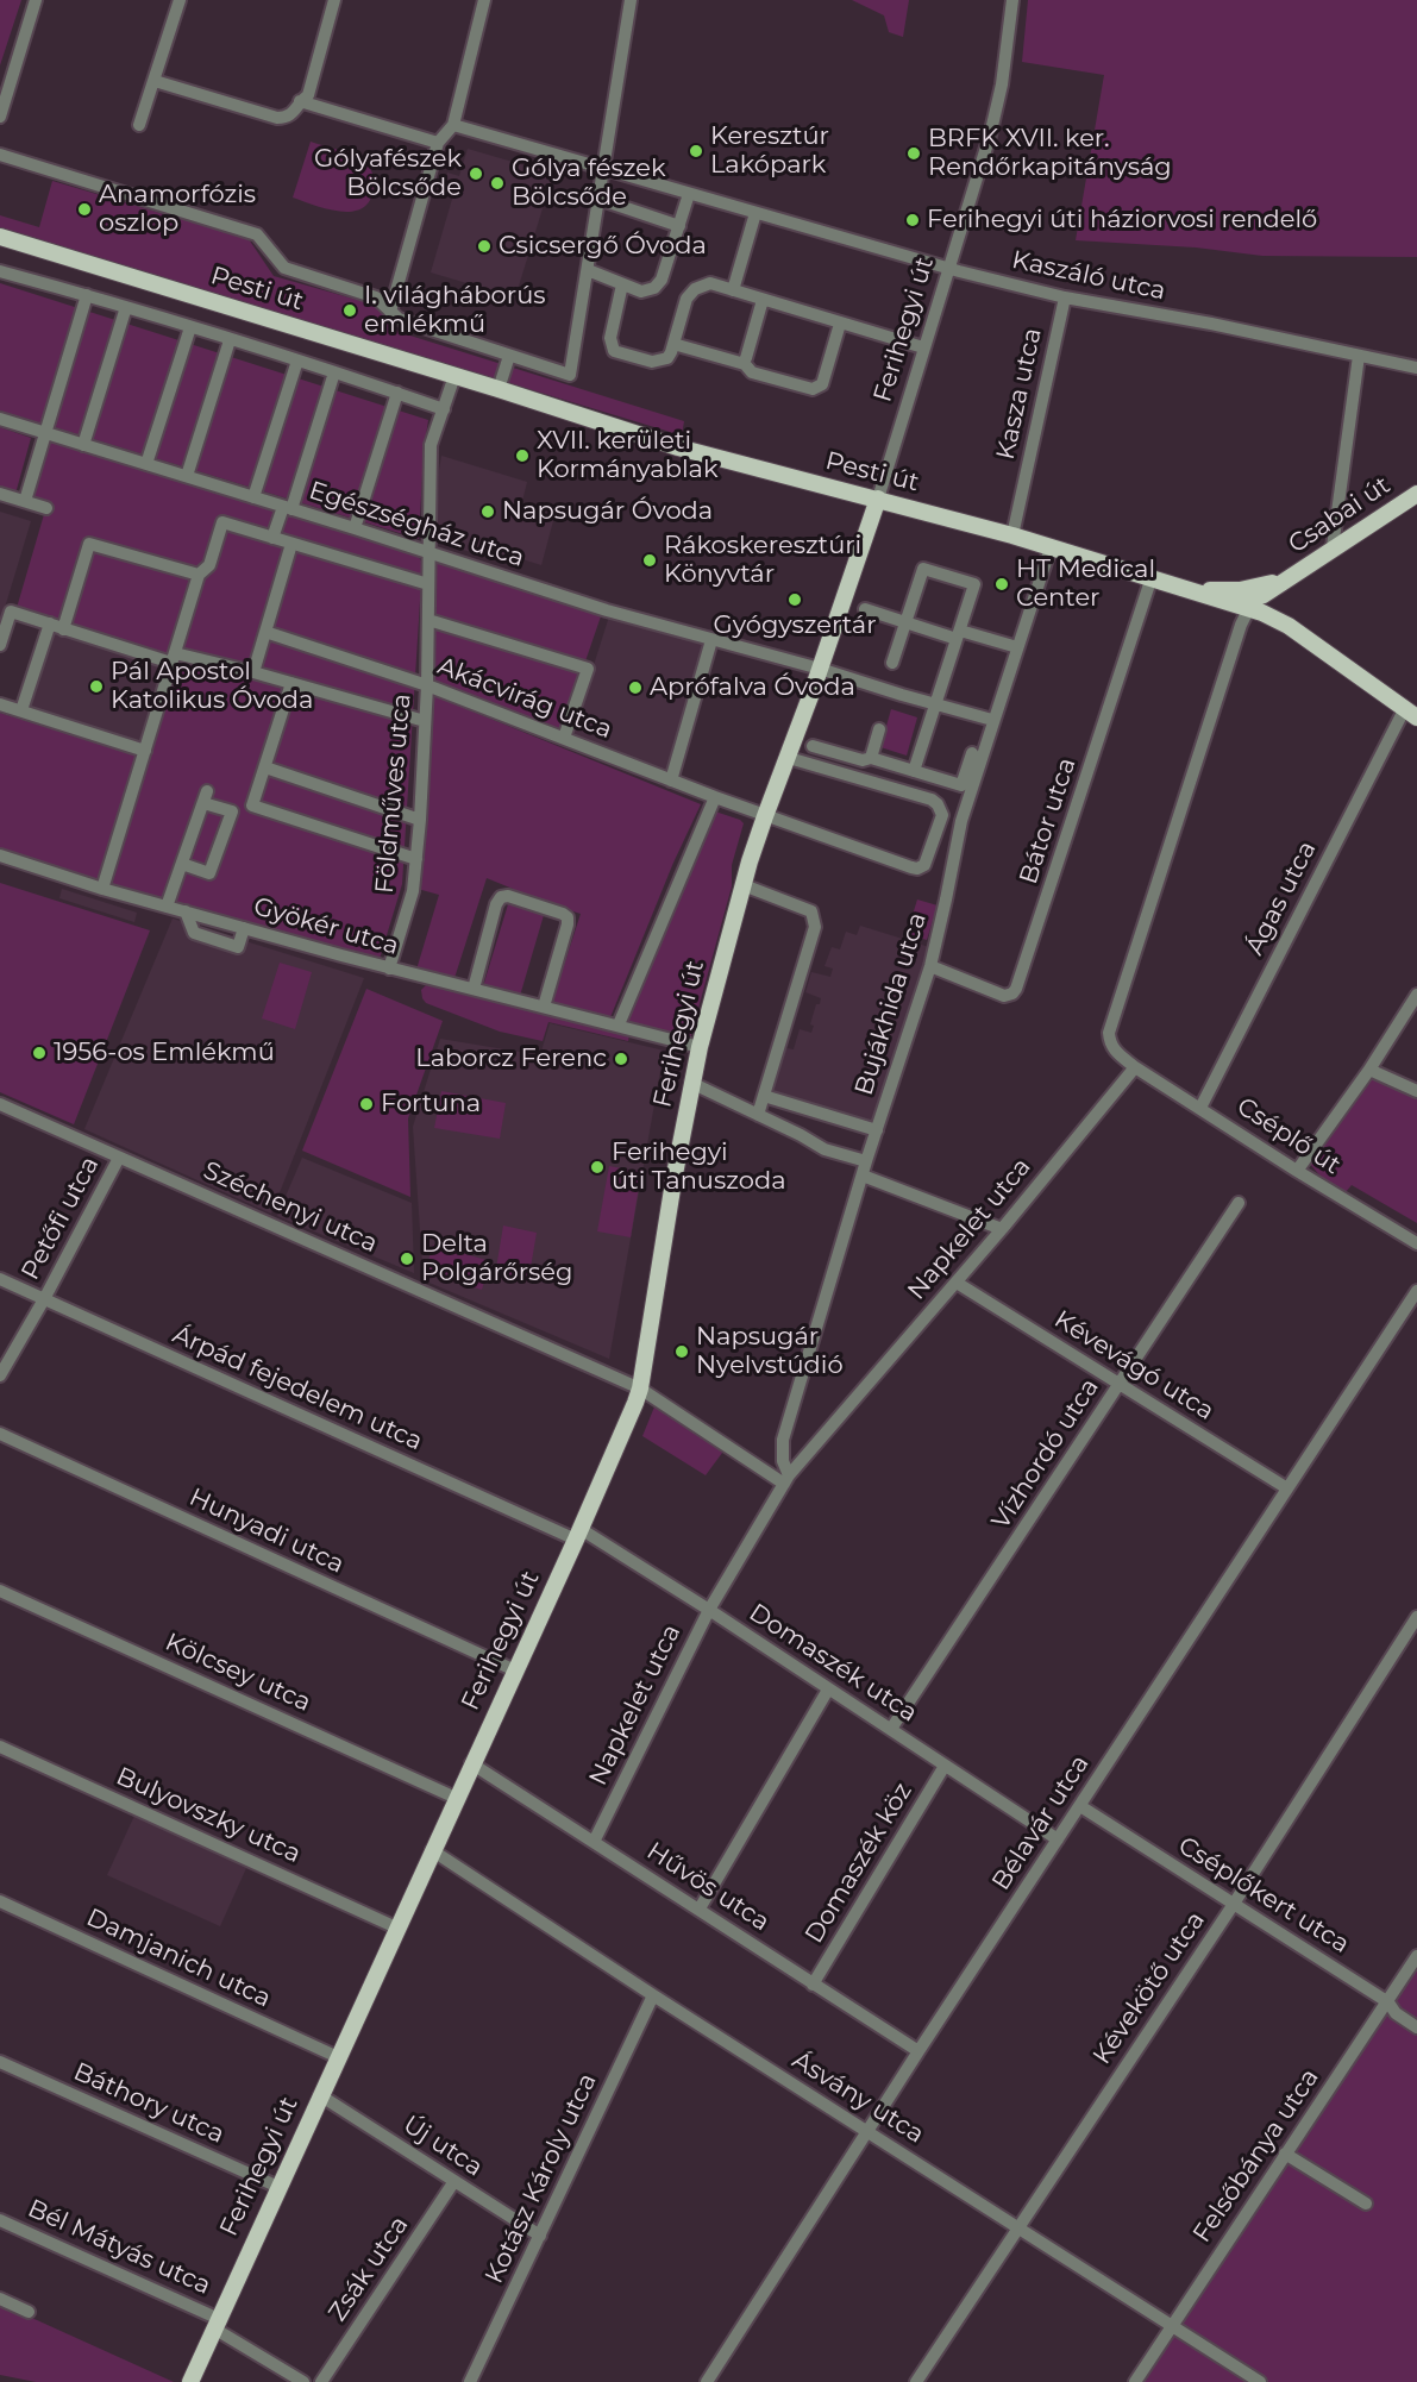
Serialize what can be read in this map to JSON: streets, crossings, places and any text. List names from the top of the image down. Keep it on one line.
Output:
{"streets":{"main road":["Pesti út","Ferihegyi út","Csabai út"],"street":["Kaszáló utca","Kasza utca","Egészségház utca","Akácvirág utca","Földműves utca","Bátor utca","Ágas utca","Gyökér utca","Bujákhida utca","Cséplő út","Széchenyi utca","Petőfi utca","Napkelet utca","Kévevágó utca","Árpád fejedelem utca","Vízhordó utca","Hunyadi utca","Domaszék utca","Kölcsey utca","Bulyovszky utca","Bélavár utca","Domaszék köz","Hűvös utca","Cséplőkert utca","Damjanich utca","Kévekötő utca","Ásvány utca","Báthory utca","Új utca","Felsőbánya utca","Kotász Károly utca","Bél Mátyás utca","Zsák utca"]},"crossings":[["Kaszáló utca","Ferihegyi út"],["Kaszáló utca","Kasza utca"],["Pesti út","Ferihegyi út"],["Pesti út","Kasza utca"],["Pesti út","Csabai út"],["Pesti út","Földműves utca"],["Pesti út","Bátor utca"],["Pesti út","Ágas utca"],["Pesti út","Bujákhida utca"],["Ferihegyi út","Egészségház utca"],["Ferihegyi út","Akácvirág utca"],["Ferihegyi út","Gyökér utca"],["Ferihegyi út","Széchenyi utca"],["Ferihegyi út","Árpád fejedelem utca"],["Ferihegyi út","Hunyadi utca"],["Ferihegyi út","Domaszék utca"],["Ferihegyi út","Kölcsey utca"],["Ferihegyi út","Bulyovszky utca"],["Ferihegyi út","Hűvös utca"],["Ferihegyi út","Damjanich utca"],["Ferihegyi út","Ásvány utca"],["Ferihegyi út","Báthory utca"],["Ferihegyi út","Új utca"],["Ferihegyi út","Bél Mátyás utca"],["Egészségház utca","Földműves utca"],["Akácvirág utca","Földműves utca"],["Földműves utca","Gyökér utca"],["Bátor utca","Bujákhida utca"],["Ágas utca","Cséplő út"],["Bujákhida utca","Széchenyi utca"],["Bujákhida utca","Napkelet utca"],["Cséplő út","Napkelet utca"],["Széchenyi utca","Petőfi utca"],["Széchenyi utca","Napkelet utca"],["Petőfi utca","Árpád fejedelem utca"],["Napkelet utca","Kévevágó utca"],["Napkelet utca","Domaszék utca"],["Napkelet utca","Hűvös utca"],["Kévevágó utca","Vízhordó utca"],["Kévevágó utca","Bélavár utca"],["Árpád fejedelem utca","Domaszék utca"],["Vízhordó utca","Domaszék utca"],["Domaszék utca","Bélavár utca"],["Domaszék utca","Domaszék köz"],["Bélavár utca","Hűvös utca"],["Bélavár utca","Cséplőkert utca"],["Bélavár utca","Ásvány utca"],["Domaszék köz","Hűvös utca"],["Cséplőkert utca","Kévekötő utca"],["Cséplőkert utca","Felsőbánya utca"],["Kévekötő utca","Ásvány utca"],["Ásvány utca","Felsőbánya utca"],["Ásvány utca","Kotász Károly utca"],["Új utca","Kotász Károly utca"],["Új utca","Zsák utca"]],"places":["Keresztúr Lakópark","BRFK XVII. ker. Rendőrkapitányság","Gólyafészek Bölcsőde","Gólya fészek Bölcsőde","Anamorfózis oszlop","Ferihegyi úti háziorvosi rendelő","Csicsergő Óvoda","I. világháborús emlékmű","XVII. kerületi Kormányablak","Napsugár Óvoda","Rákoskeresztúri Könyvtár","HT Medical Center","Gyógyszertár","Pál Apostol Katolikus Óvoda","Aprófalva Óvoda","1956-os Emlékmű","Laborcz Ferenc","Fortuna","Ferihegyi úti Tanuszoda","Delta Polgárőrség","Napsugár Nyelvstúdió"]}
